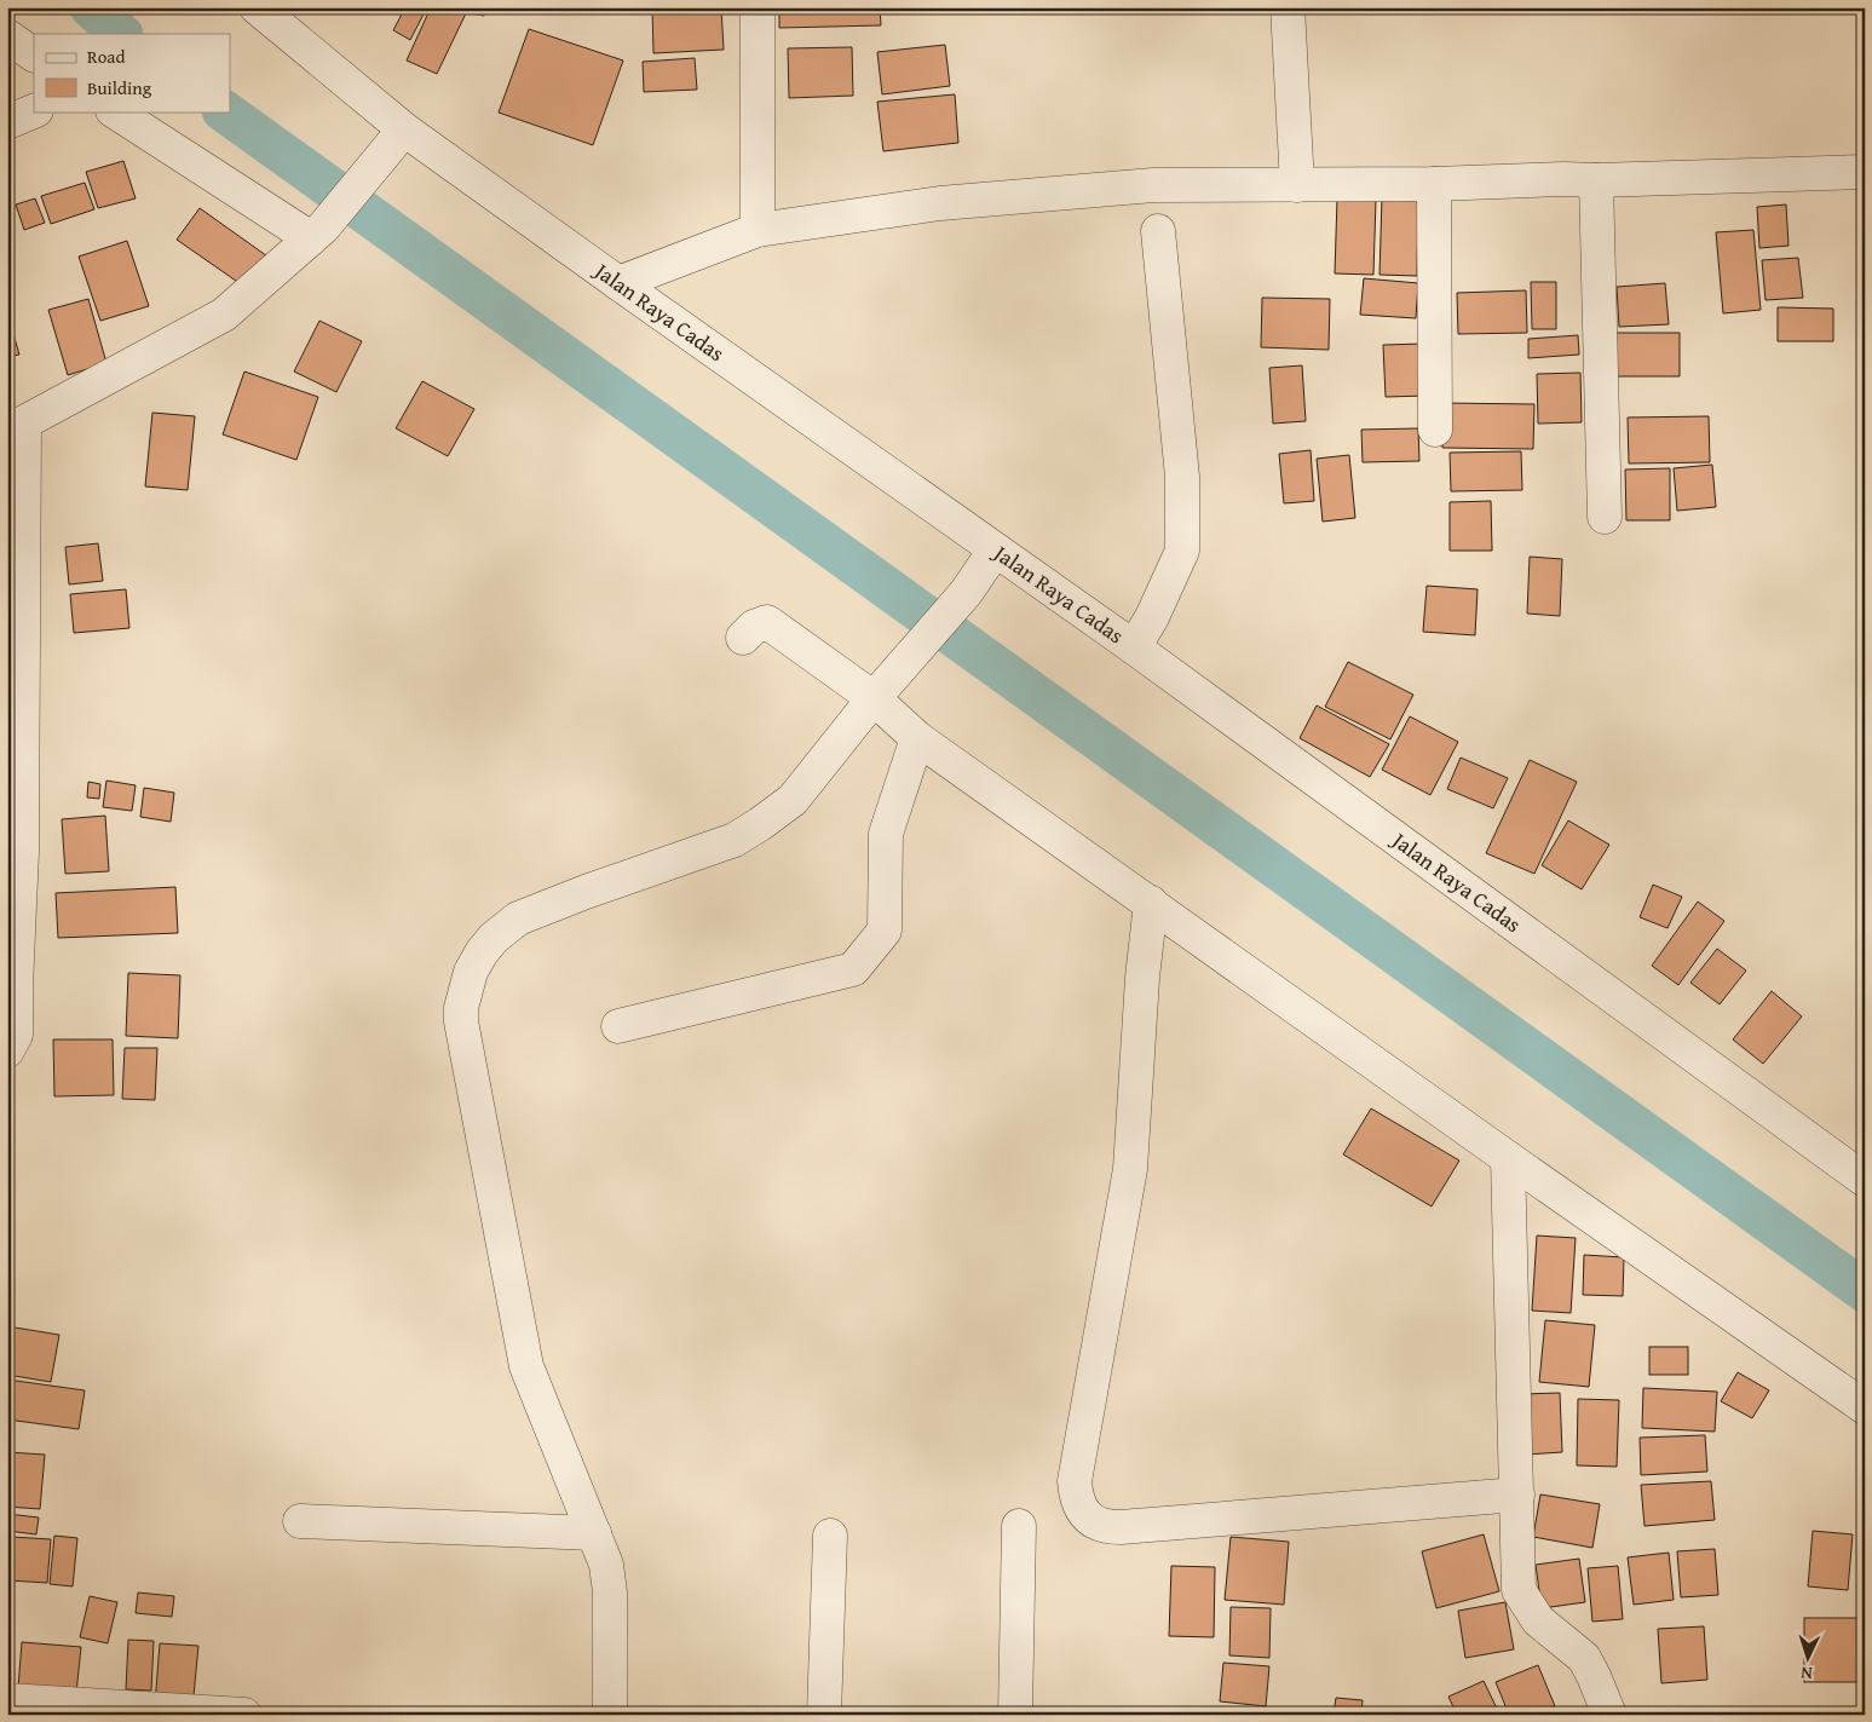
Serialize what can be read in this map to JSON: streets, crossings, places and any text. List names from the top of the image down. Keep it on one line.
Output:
{"streets":{"street":["Jalan Raya Cadas"]},"legend":["Road","Building"],"north":"bottom"}
